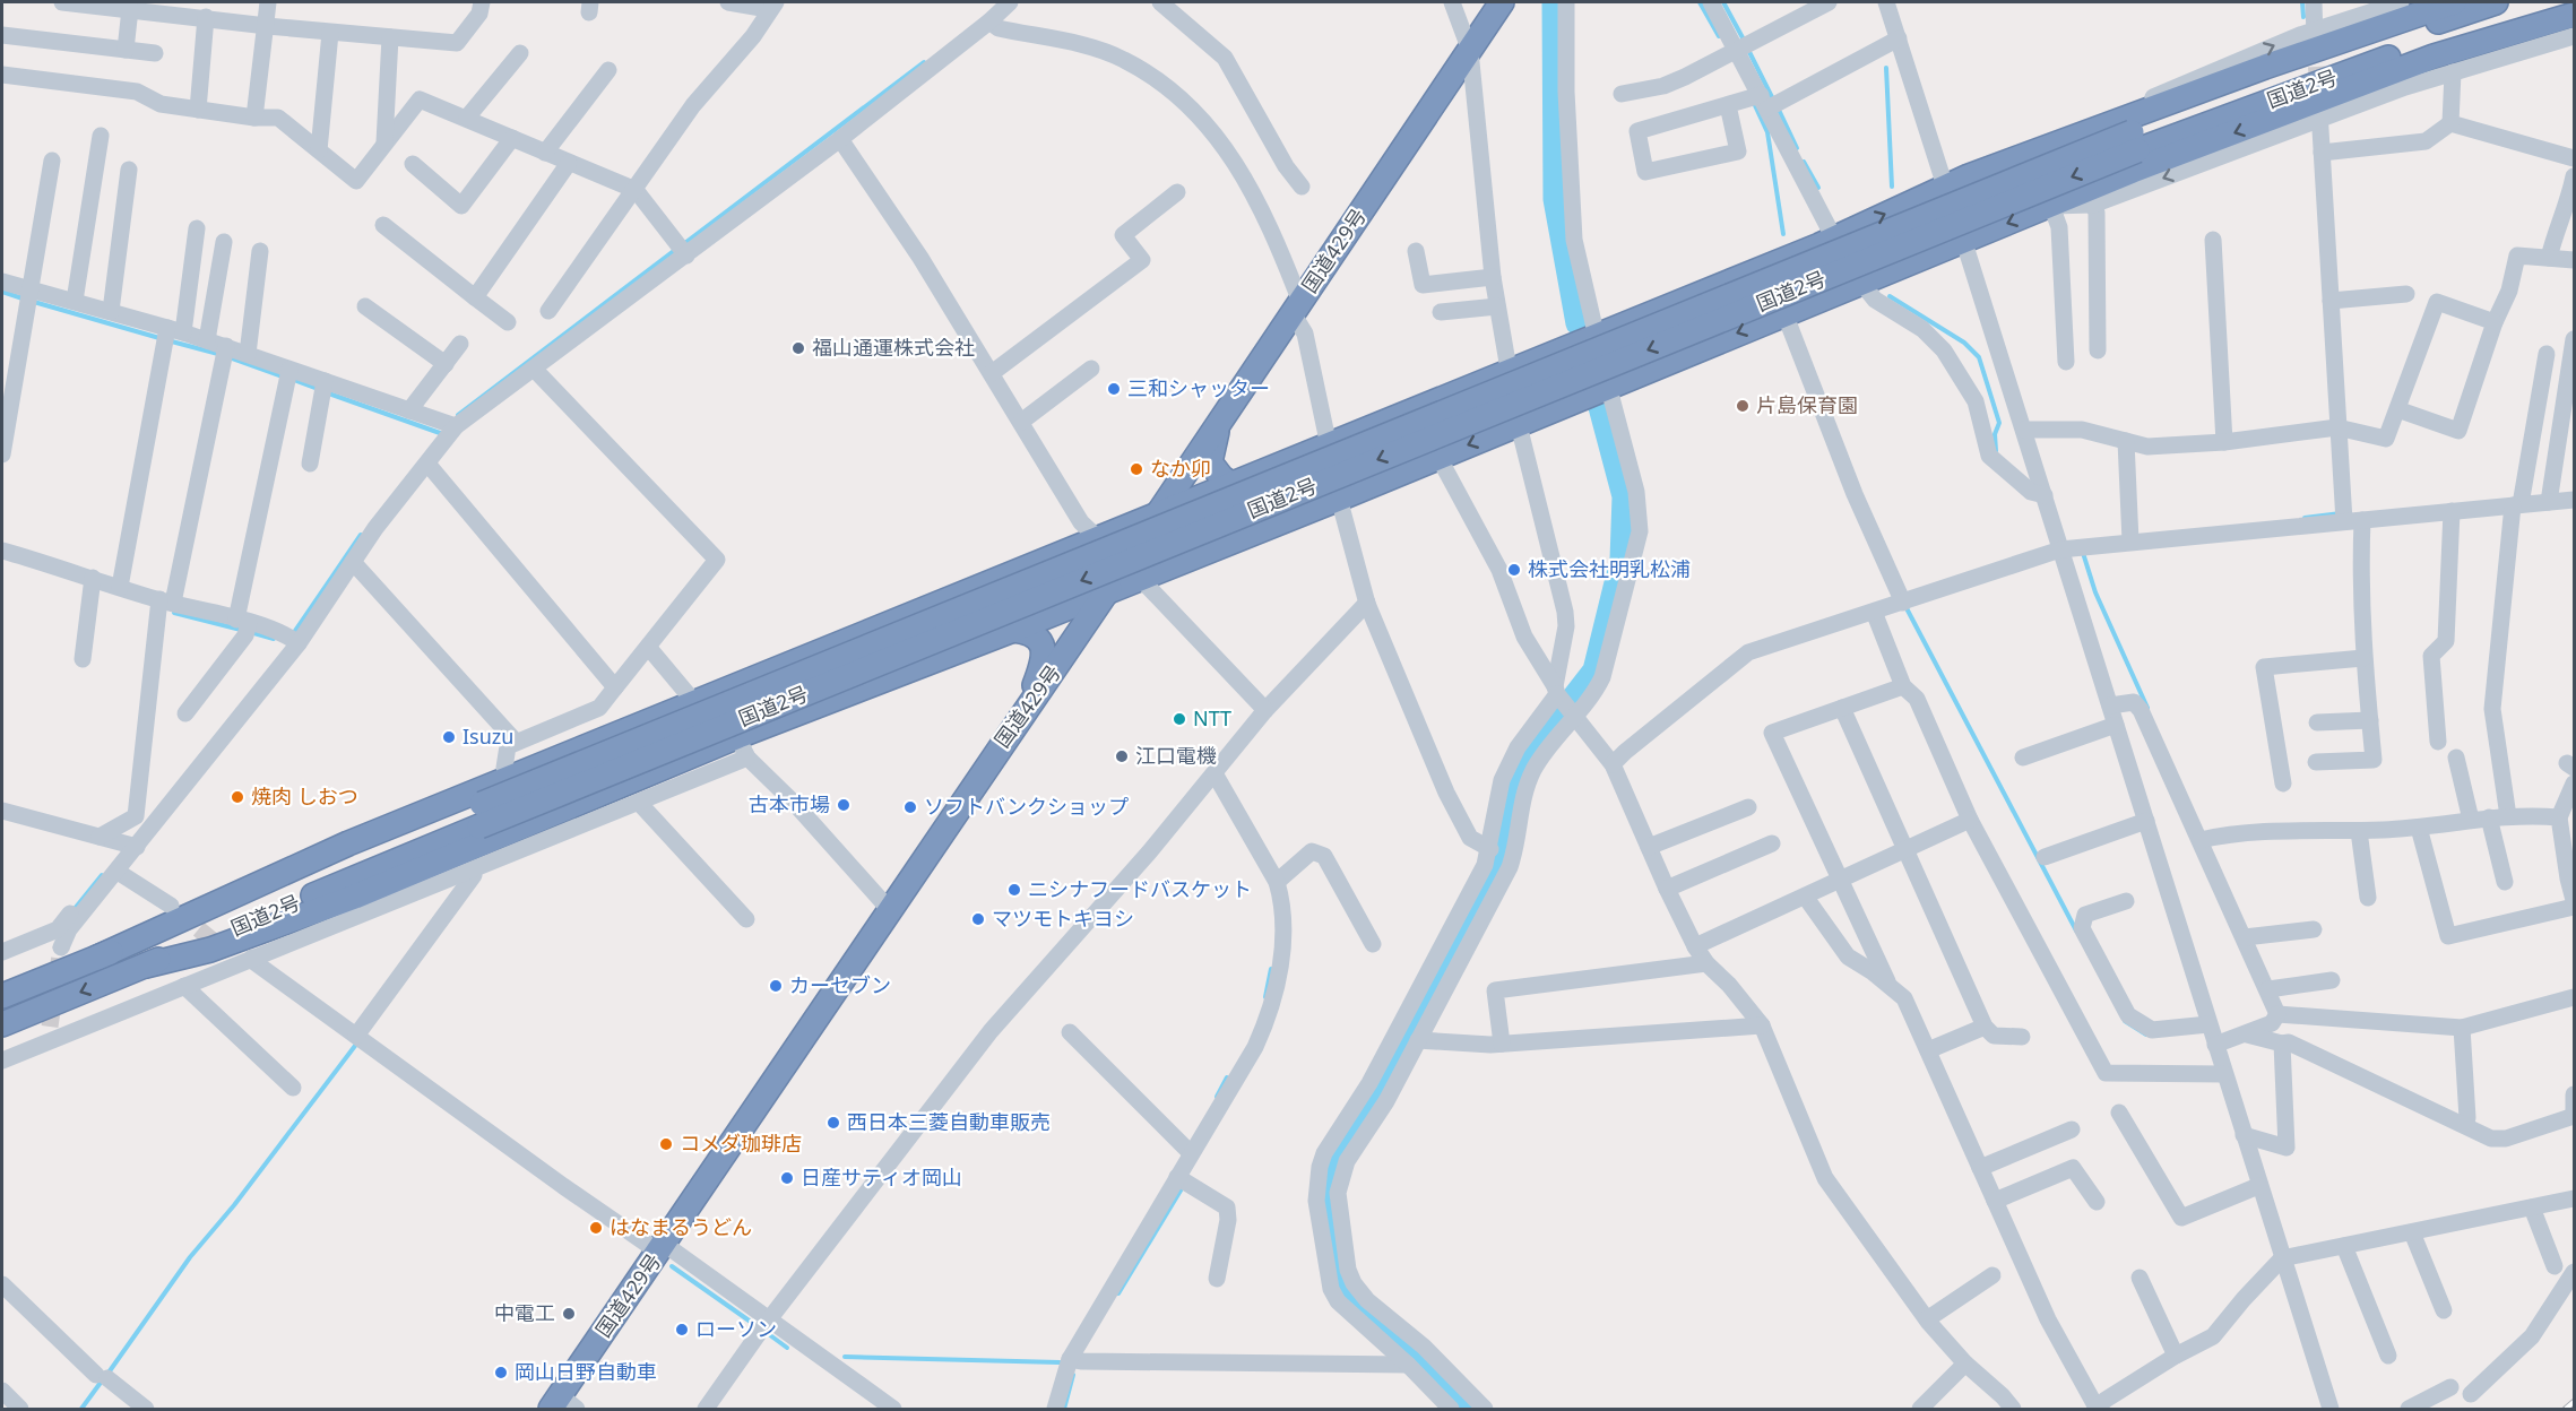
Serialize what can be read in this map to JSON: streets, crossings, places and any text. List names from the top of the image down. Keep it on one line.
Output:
{"streets":{"highway":["国道2号","国道429号"]},"places":["福山通運株式会社","三和シャッター","片島保育園","なか卯","株式会社明乳松浦","NTT","Isuzu","江口電機","焼肉 しおつ","古本市場","ソフトバンクショップ","ニシナフードバスケット","マツモトキヨシ","カーセブン","西日本三菱自動車販売","コメダ珈琲店","日産サティオ岡山","はなまるうどん","中電工","ローソン","岡山日野自動車"]}
